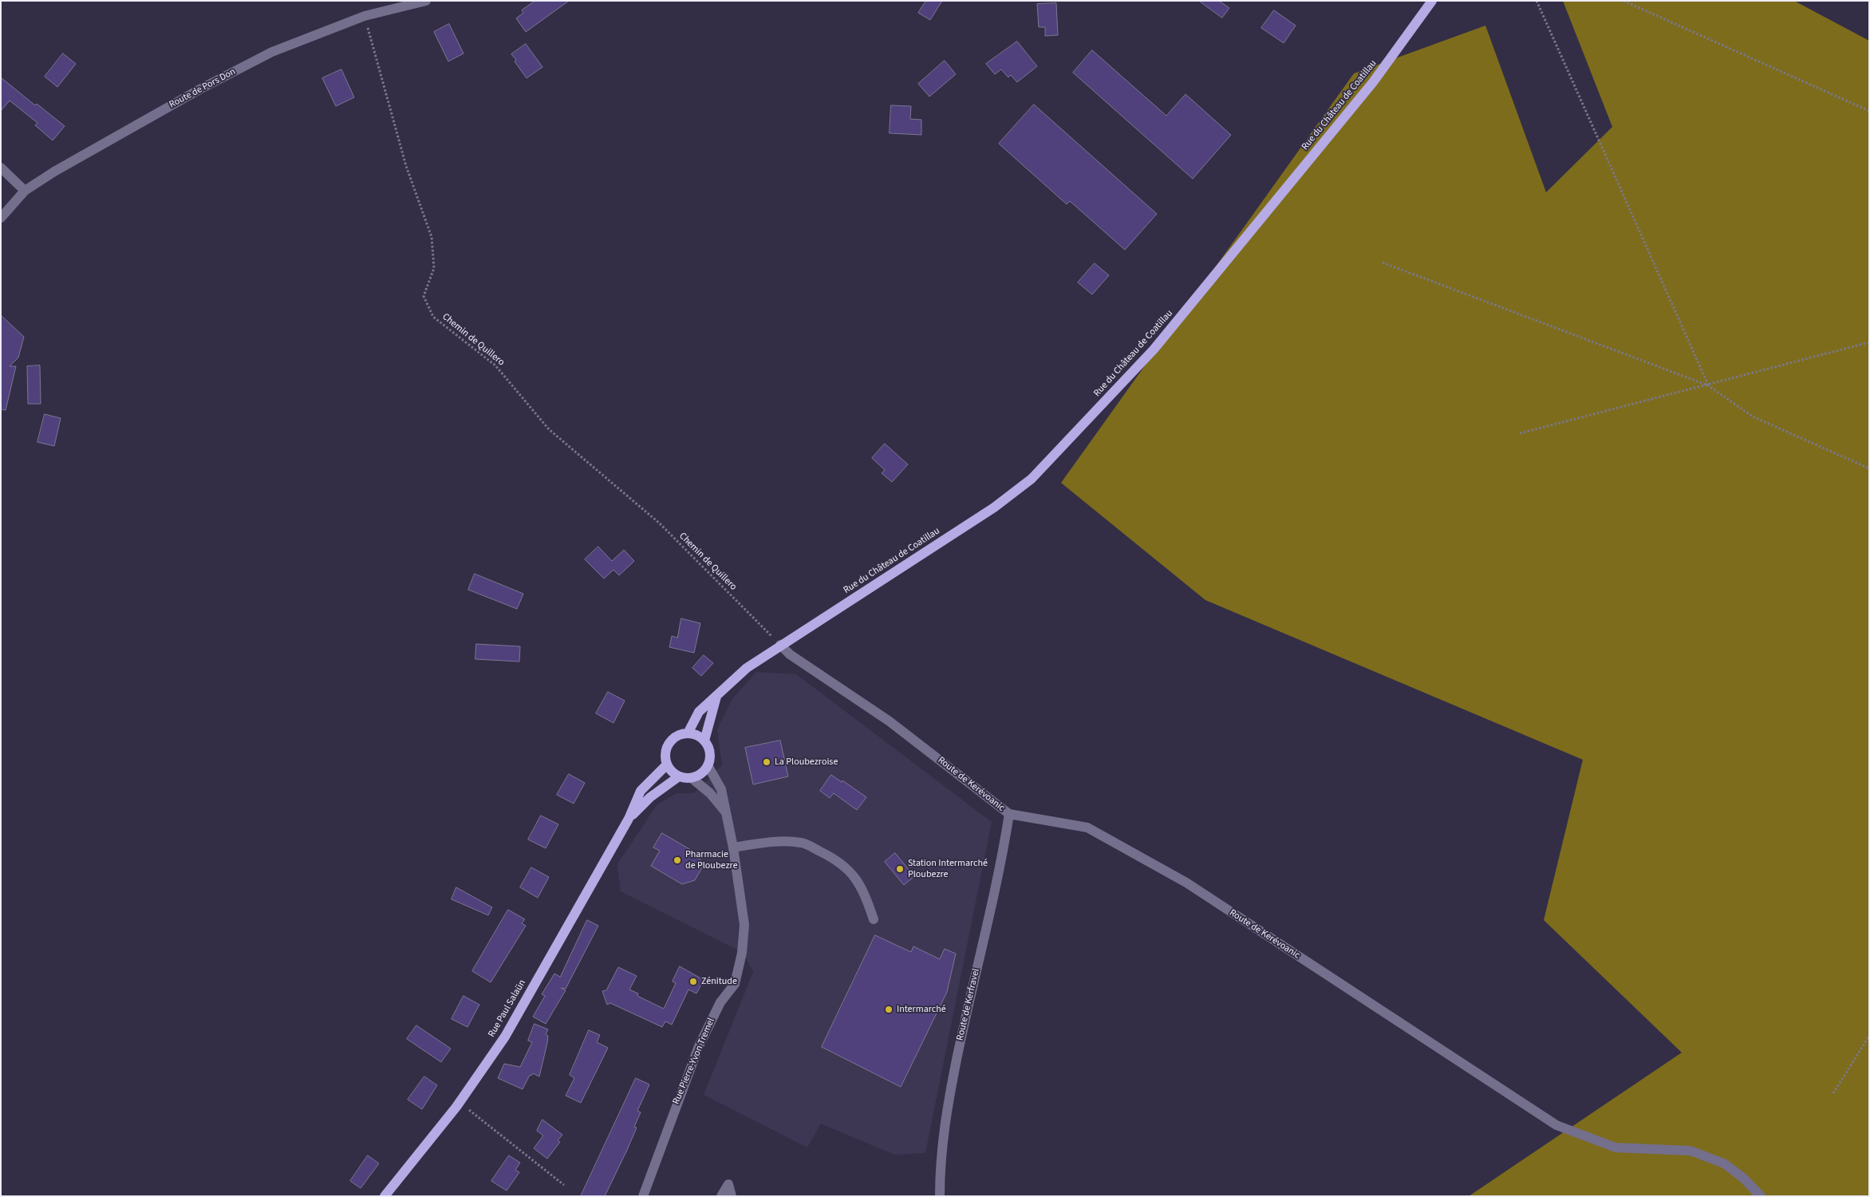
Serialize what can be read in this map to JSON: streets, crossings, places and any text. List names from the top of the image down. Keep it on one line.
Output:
{"streets":{"main road":["Rue du Château de Coatillau","Rue Paul Salaün"],"street":["Route de Pors Don","Route de Kerévoanic","Route de Kerfravel","Rue Pierre-Yvon Tremel"],"path":["Chemin de Quillero"]},"crossings":[["Route de Pors Don","Chemin de Quillero"],["Rue du Château de Coatillau","Chemin de Quillero"],["Rue du Château de Coatillau","Route de Kerévoanic"],["Chemin de Quillero","Route de Kerévoanic"],["Route de Kerévoanic","Route de Kerfravel"],["Rue Paul Salaün","Rue Pierre-Yvon Tremel"]],"places":["La Ploubezroise","Pharmacie de Ploubezre","Station Intermarché Ploubezre","Zénitude","Intermarché"]}
